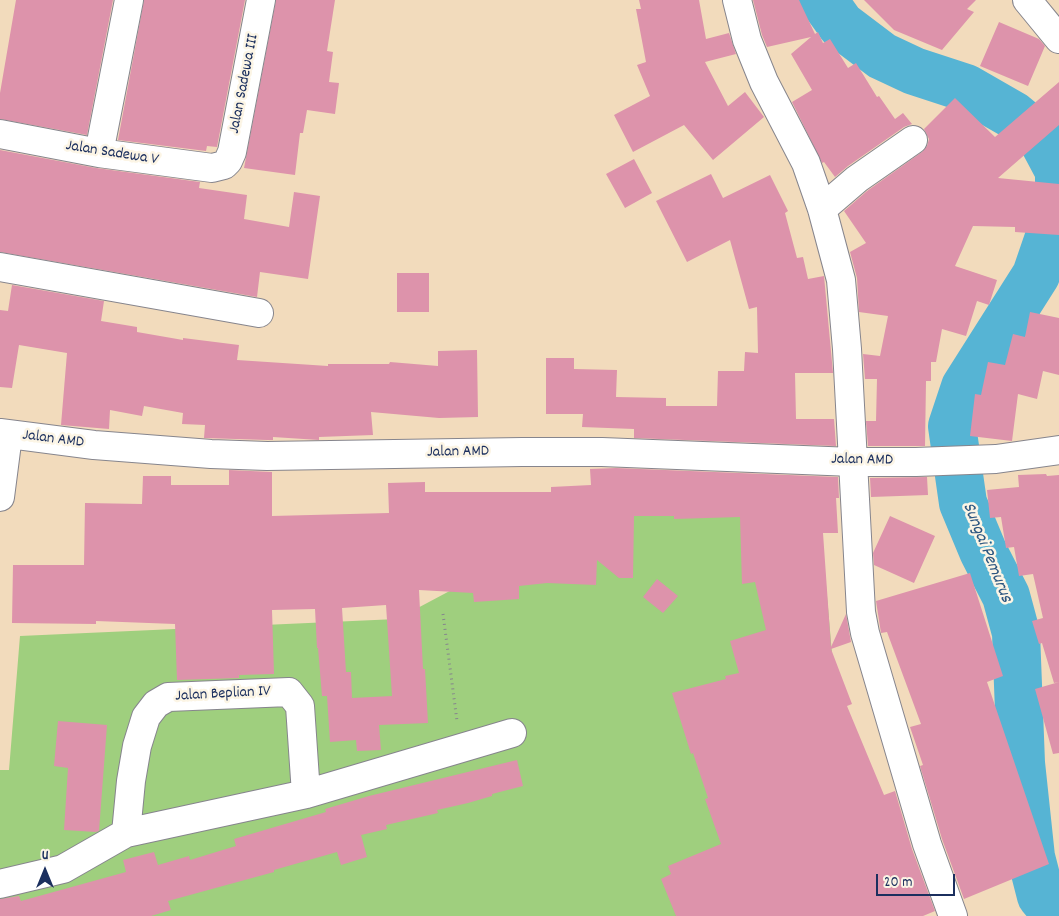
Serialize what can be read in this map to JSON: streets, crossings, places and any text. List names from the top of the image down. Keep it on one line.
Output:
{"streets":{"street":["Jalan Sadewa III","Jalan Sadewa V","Jalan AMD","Jalan Beplian IV"]},"crossings":[["Jalan Sadewa III","Jalan Sadewa V"]],"water":["Sungai Pemurus"],"scale_bar":"20 m","north":"top"}
